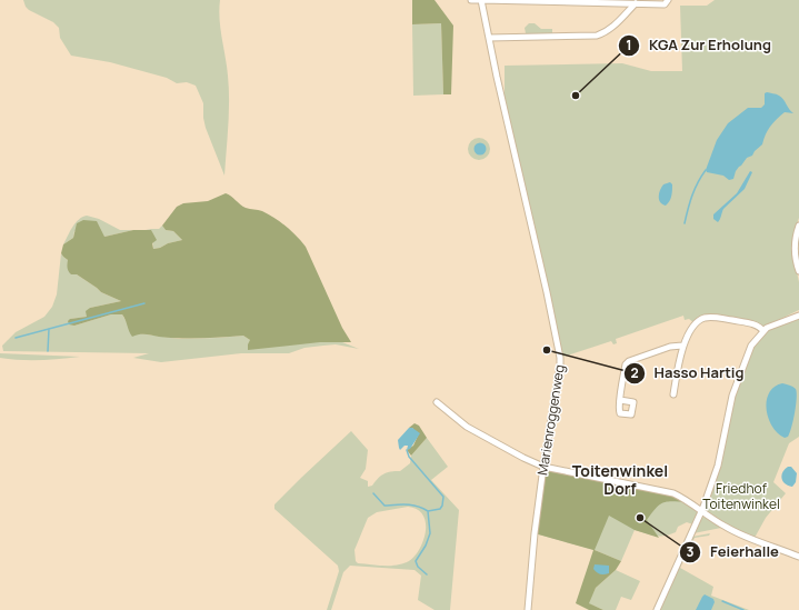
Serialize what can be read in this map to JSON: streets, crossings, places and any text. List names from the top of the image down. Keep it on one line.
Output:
{"streets":{"street":["Marienroggenweg"]},"districts":["Toitenwinkel Dorf"],"parks":["Friedhof Toitenwinkel"],"places":["KGA Zur Erholung","Hasso Hartig","Feierhalle"]}
